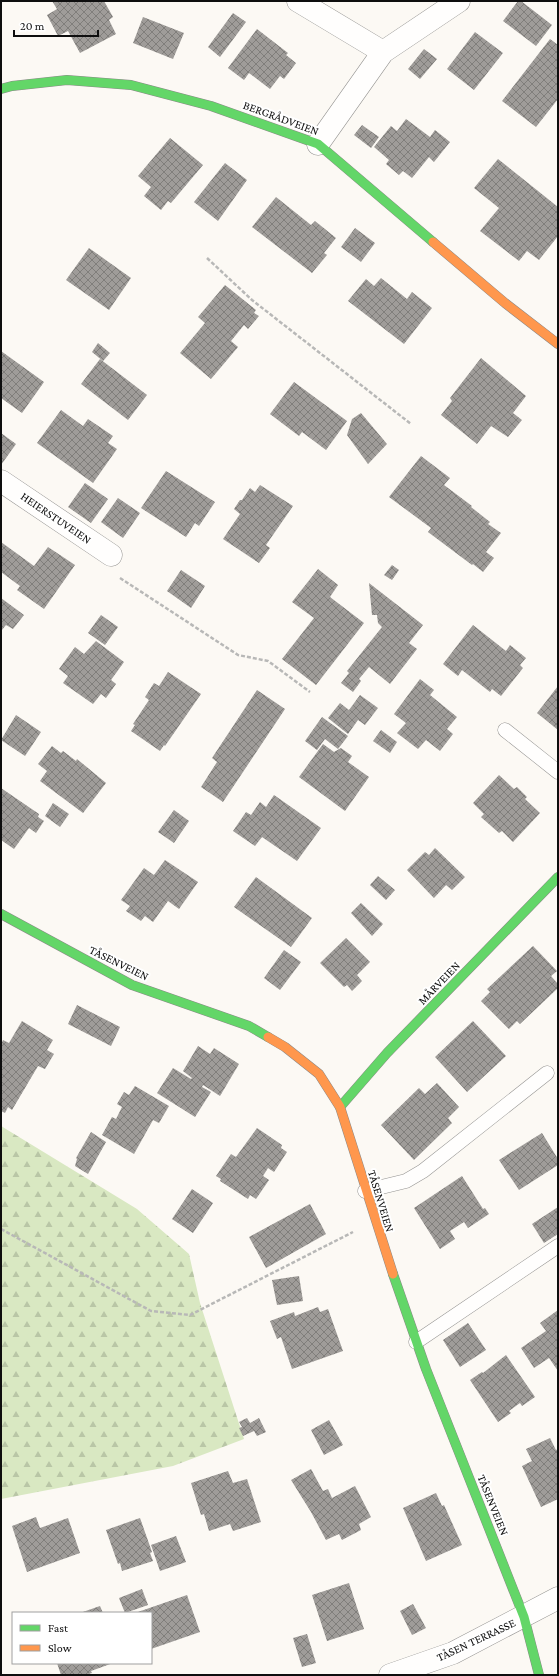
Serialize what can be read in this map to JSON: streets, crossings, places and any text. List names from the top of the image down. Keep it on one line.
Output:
{"streets":{"street":["BERGRÅDVEIEN","HEIERSTUVEIEN","TÅSENVEIEN","MÅRVEIEN","TÅSEN TERRASSE"]},"crossings":[["TÅSENVEIEN","MÅRVEIEN"],["TÅSENVEIEN","TÅSEN TERRASSE"]],"legend":["Fast","Slow"],"scale_bar":"20 m"}
